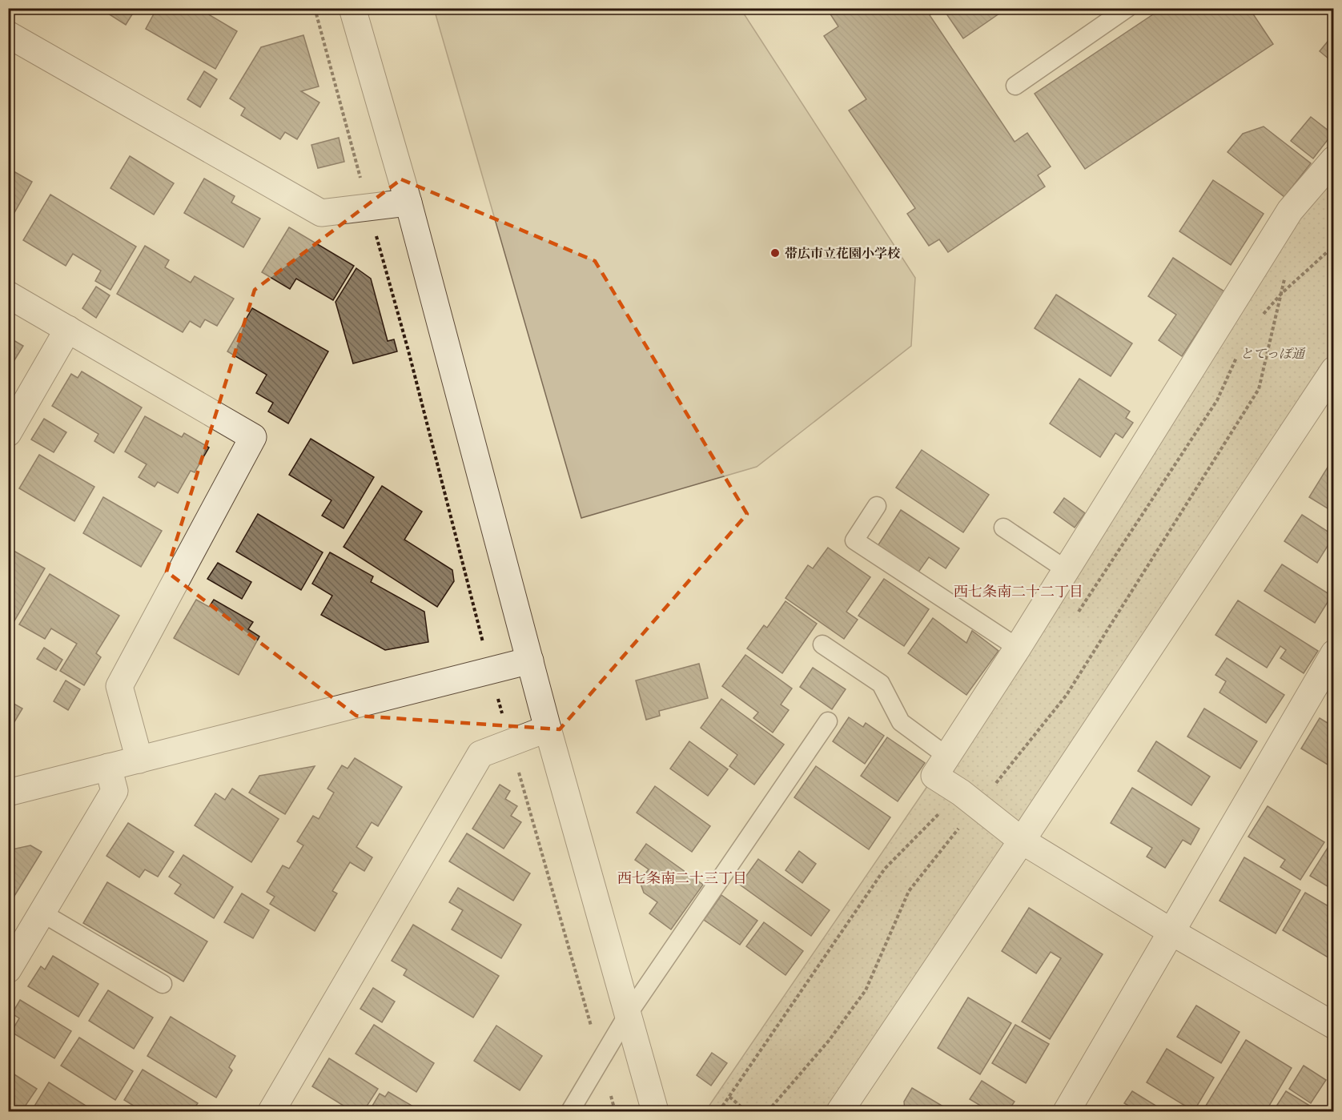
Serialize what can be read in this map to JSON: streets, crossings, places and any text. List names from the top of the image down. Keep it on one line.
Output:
{"districts":["西七条南二十二丁目","西七条南二十三丁目"],"parks":["とてっぽ通"],"places":["帯広市立花園小学校"]}
